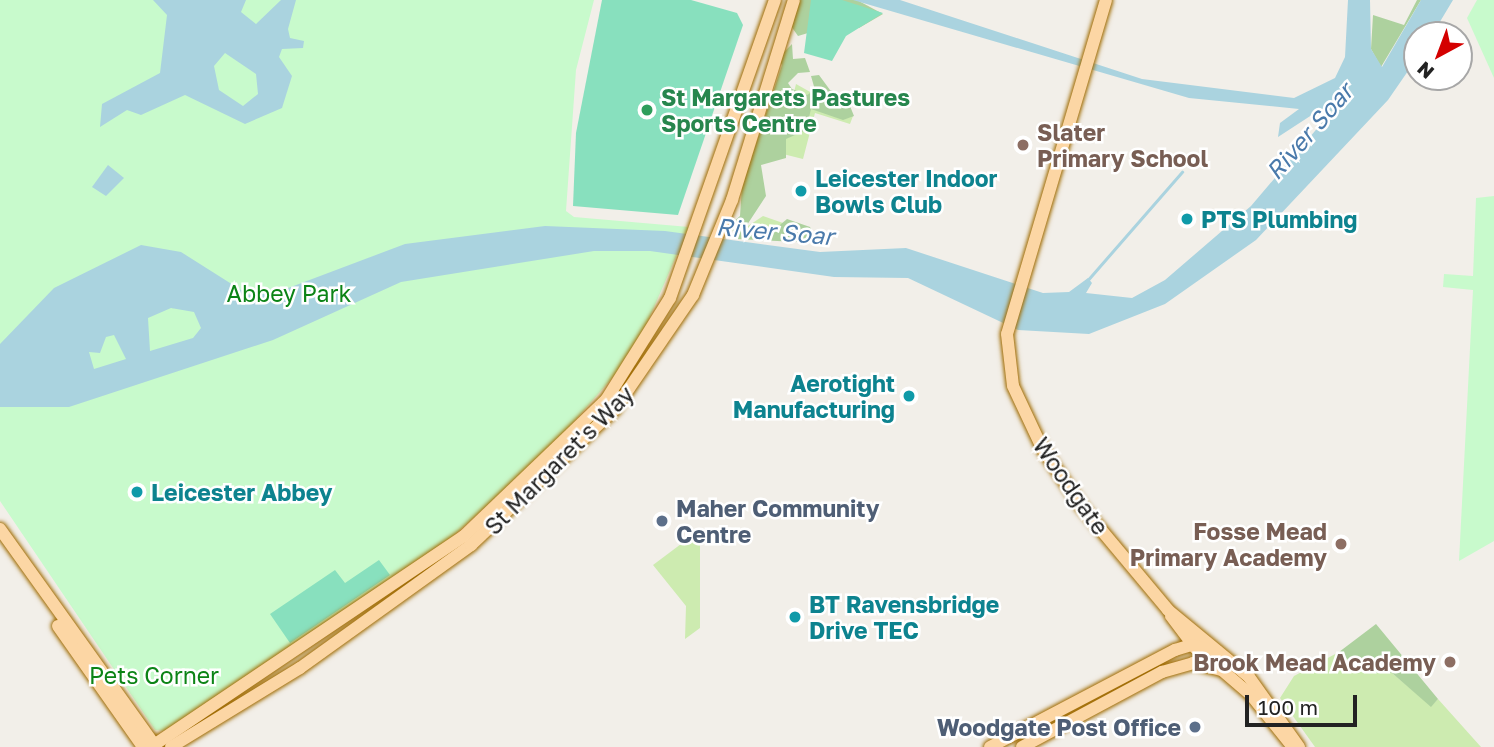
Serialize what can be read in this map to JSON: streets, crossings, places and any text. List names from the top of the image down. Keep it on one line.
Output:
{"streets":{"main road":["St Margaret's Way","Woodgate"]},"water":["River Soar"],"parks":["Abbey Park","Pets Corner"],"places":["St Margarets Pastures Sports Centre","Slater Primary School","Leicester Indoor Bowls Club","PTS Plumbing","Aerotight Manufacturing","Leicester Abbey","Maher Community Centre","Fosse Mead Primary Academy","BT Ravensbridge Drive TEC","Brook Mead Academy","Woodgate Post Office"],"scale_bar":"100 m","north":"bottom left"}
